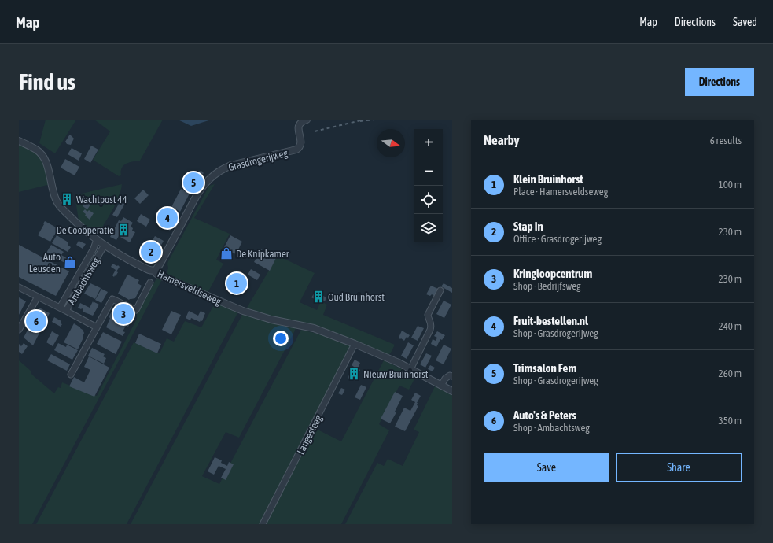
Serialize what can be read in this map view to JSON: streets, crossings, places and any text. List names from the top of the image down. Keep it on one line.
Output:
{"streets":{"street":["Grasdrogerijweg","Ambachtsweg","Hamersveldseweg","Langesteeg"]},"crossings":[["Grasdrogerijweg","Hamersveldseweg"],["Ambachtsweg","Hamersveldseweg"],["Hamersveldseweg","Langesteeg"]],"places":{"building":["Wachtpost 44","De Cooöperatie","Oud Bruinhorst","Nieuw Bruinhorst"],"shop":["De Knipkamer","Auto Leusden"]},"north":"right","page":{"header":"Map","nav":["Map","Directions","Saved"],"buttons":["Directions",["Save","Share"]],"title":"Find us","heading":["Nearby","6 results"],"map_buttons":["+","−"],"list":[{"mark":"1","name":"Klein Bruinhorst","note":"Place · Hamersveldseweg","value":"100 m"},{"mark":"2","name":"Stap In","note":"Office · Grasdrogerijweg","value":"230 m"},{"mark":"3","name":"Kringloopcentrum","note":"Shop · Bedrijfsweg","value":"230 m"},{"mark":"4","name":"Fruit-bestellen.nl","note":"Shop · Grasdrogerijweg","value":"240 m"},{"mark":"5","name":"Trimsalon Fem","note":"Shop · Grasdrogerijweg","value":"260 m"},{"mark":"6","name":"Auto's & Peters","note":"Shop · Ambachtsweg","value":"350 m"}],"pins":["5","4","2","1","3","6"]}}
